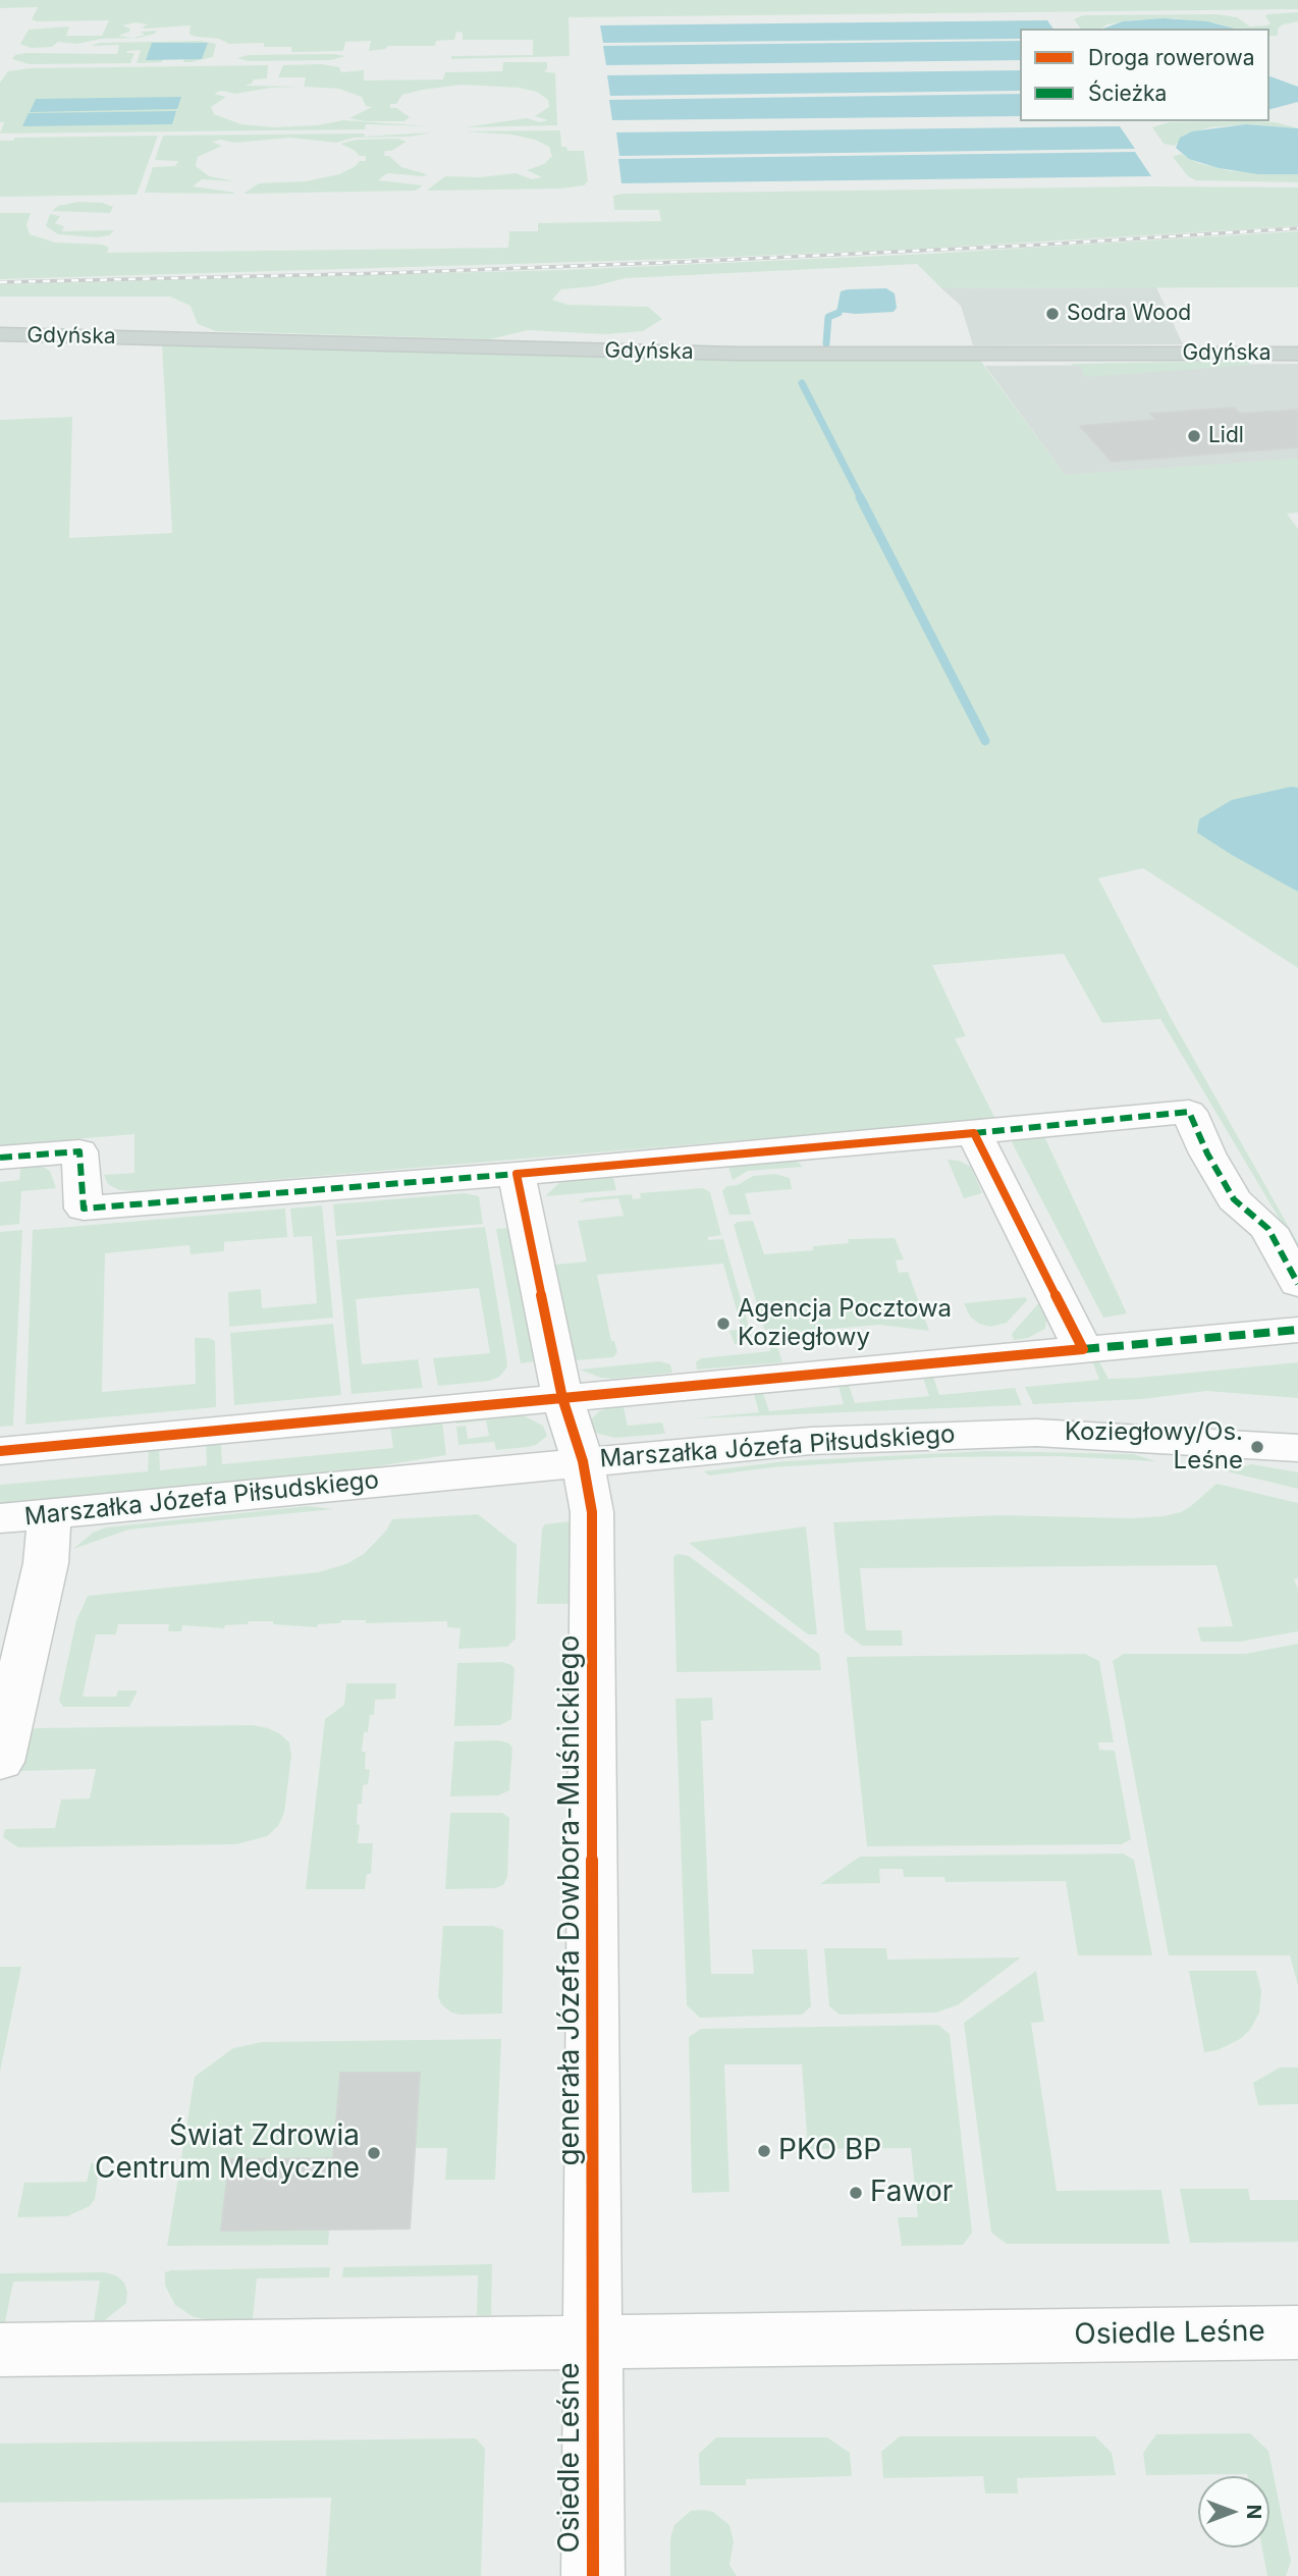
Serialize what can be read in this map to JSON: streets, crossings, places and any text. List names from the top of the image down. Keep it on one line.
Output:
{"streets":{"main road":["Gdyńska"],"street":["Marszałka Józefa Piłsudskiego","generała Józefa Dowbora-Muśnickiego","Osiedle Leśne"]},"crossings":[["Marszałka Józefa Piłsudskiego","generała Józefa Dowbora-Muśnickiego"],["generała Józefa Dowbora-Muśnickiego","Osiedle Leśne"]],"places":["Sodra Wood","Lidl","Agencja Pocztowa Koziegłowy","Koziegłowy/Os. Leśne","PKO BP","Świat Zdrowia Centrum Medyczne","Fawor"],"legend":["Droga rowerowa","Ścieżka"],"north":"right"}
